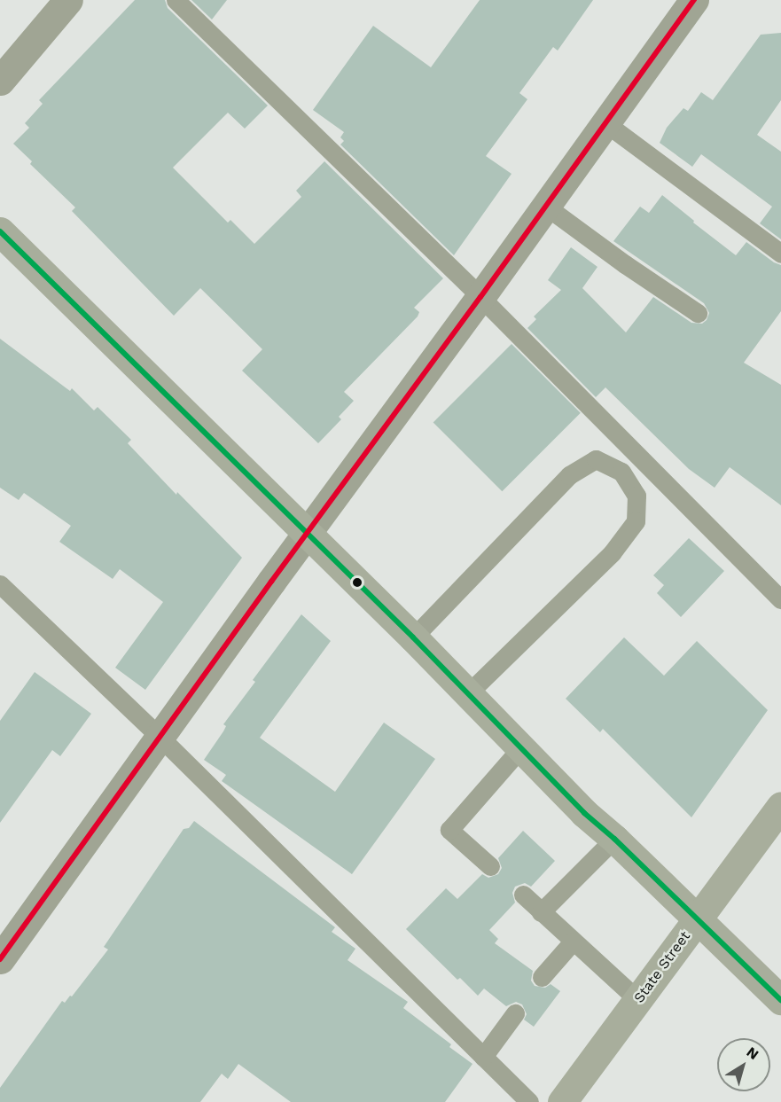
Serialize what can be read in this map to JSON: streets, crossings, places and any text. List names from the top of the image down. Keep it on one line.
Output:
{"streets":{"main road":["State Street"]},"north":"top right"}
